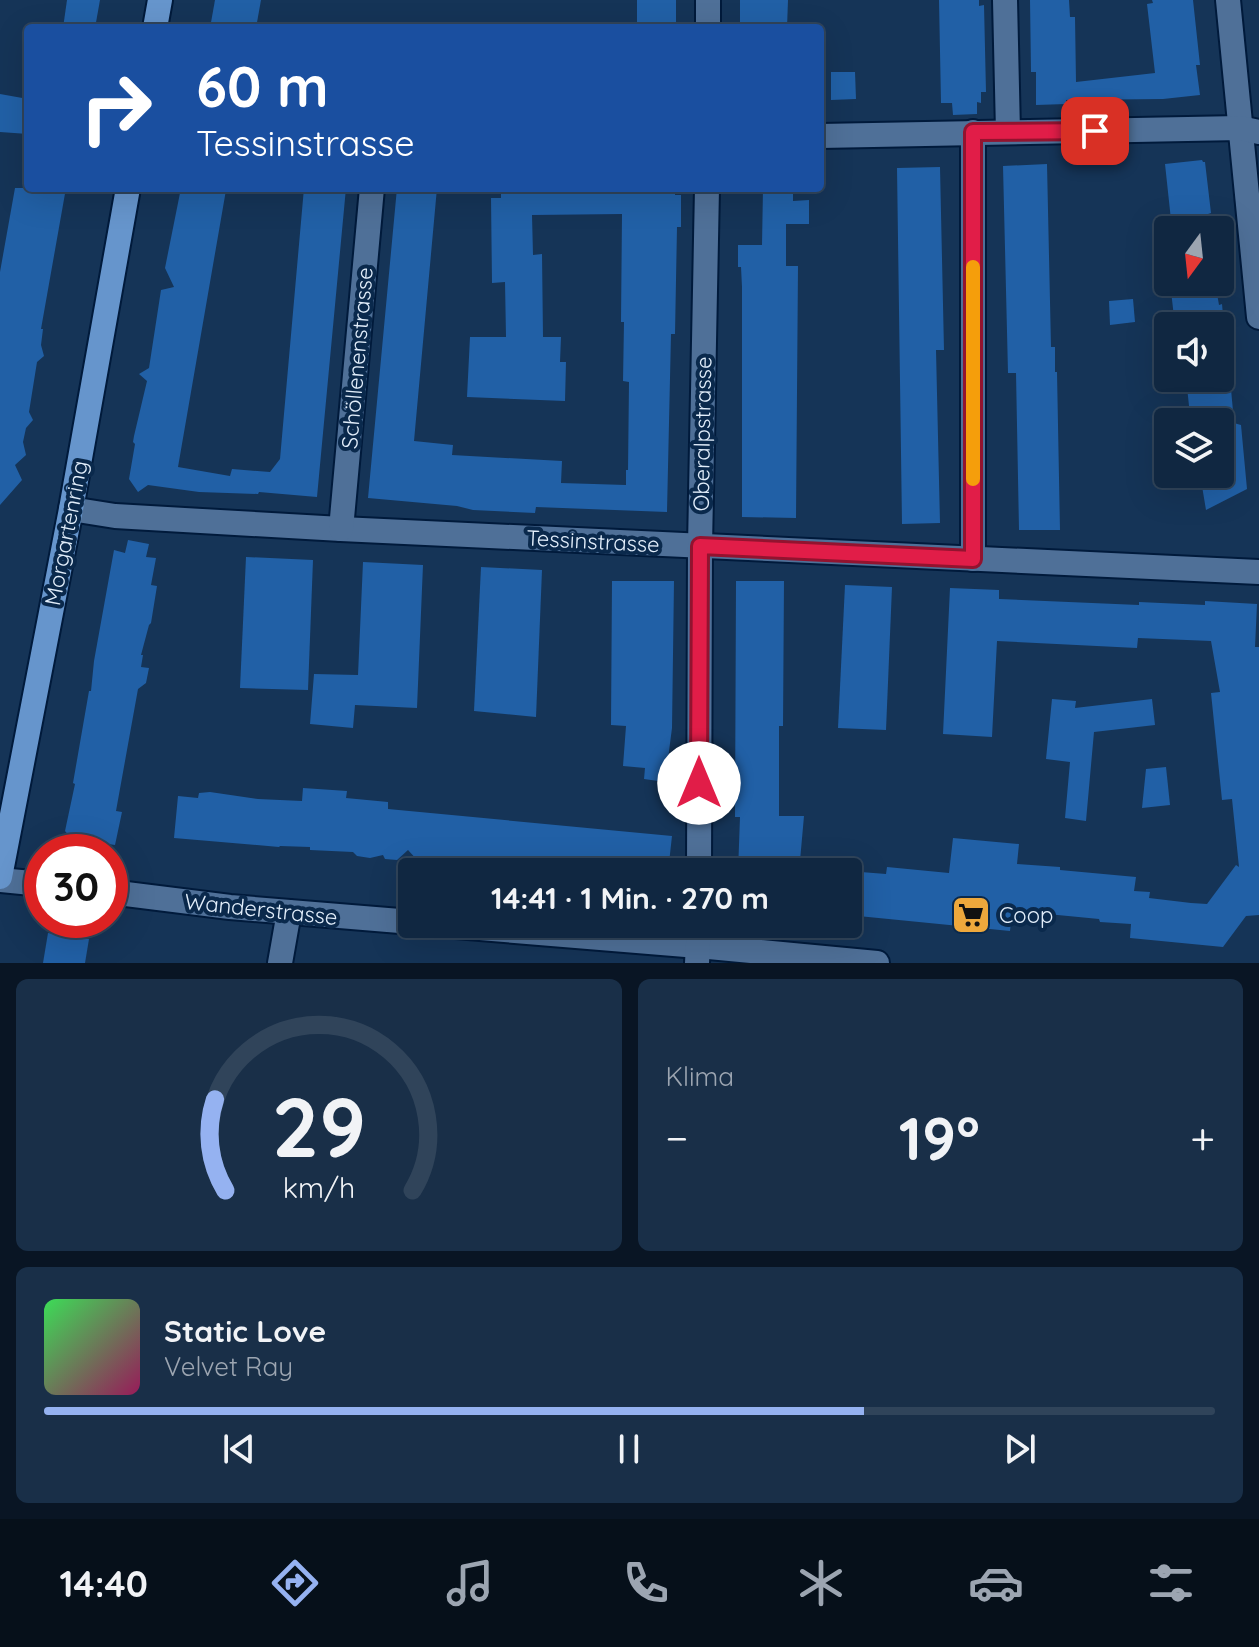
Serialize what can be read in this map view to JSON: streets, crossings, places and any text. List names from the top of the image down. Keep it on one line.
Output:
{"streets":{"main road":["Morgartenring"],"street":["Schöllenenstrasse","Oberalpstrasse","Tessinstrasse","Wanderstrasse"]},"crossings":[["Schöllenenstrasse","Tessinstrasse"],["Oberalpstrasse","Tessinstrasse"],["Morgartenring","Tessinstrasse"]],"places":{"supermarket":["Coop"]},"north":"bottom","page":{"turn":["60 m","Tessinstrasse"],"limit":"30","trip":"14:41 · 1 Min. · 270 m","tile":"Klima","heat":["−","19°","+"],"song":["Static Love","Velvet Ray"],"tabs":"14:40","gauge":["29","km/h"]}}
